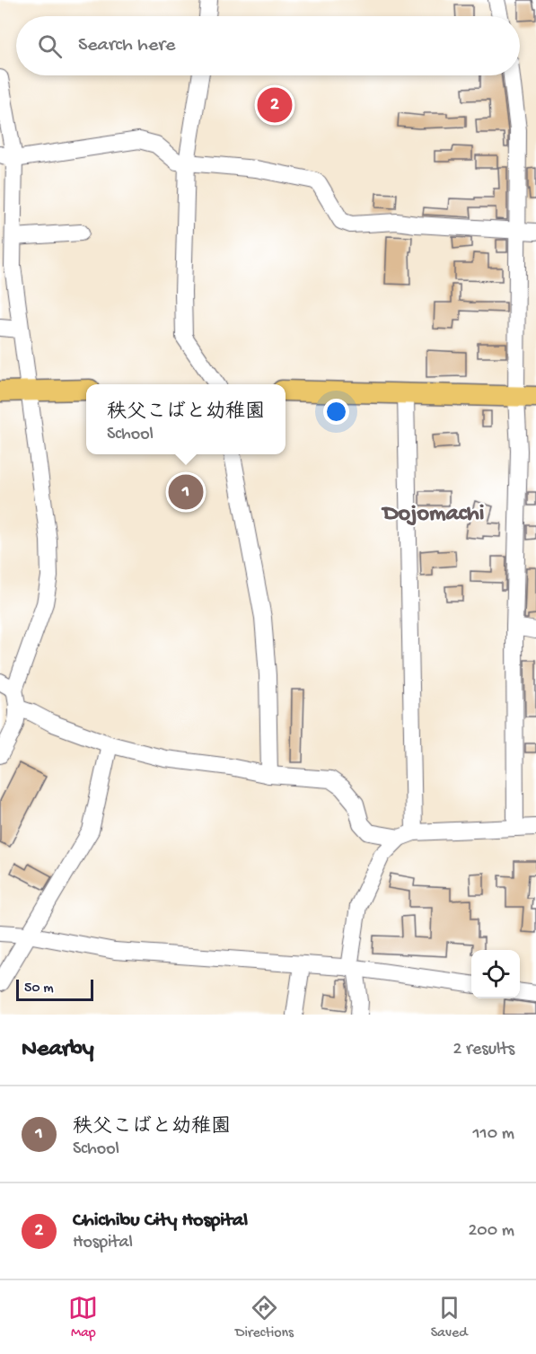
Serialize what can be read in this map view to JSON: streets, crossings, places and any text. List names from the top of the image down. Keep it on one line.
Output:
{"districts":["Dojomachi"],"scale_bar":"50 m","page":{"search":"Search here","pins":["2","1"],"popup":["秩父こばと幼稚園","School"],"scale":"50 m","heading":["Nearby","2 results"],"list":[{"mark":"1","name":"秩父こばと幼稚園","note":"School","value":"110 m"},{"mark":"2","name":"Chichibu City Hospital","note":"Hospital","value":"200 m"}],"nav":["Map","Directions","Saved"]}}
